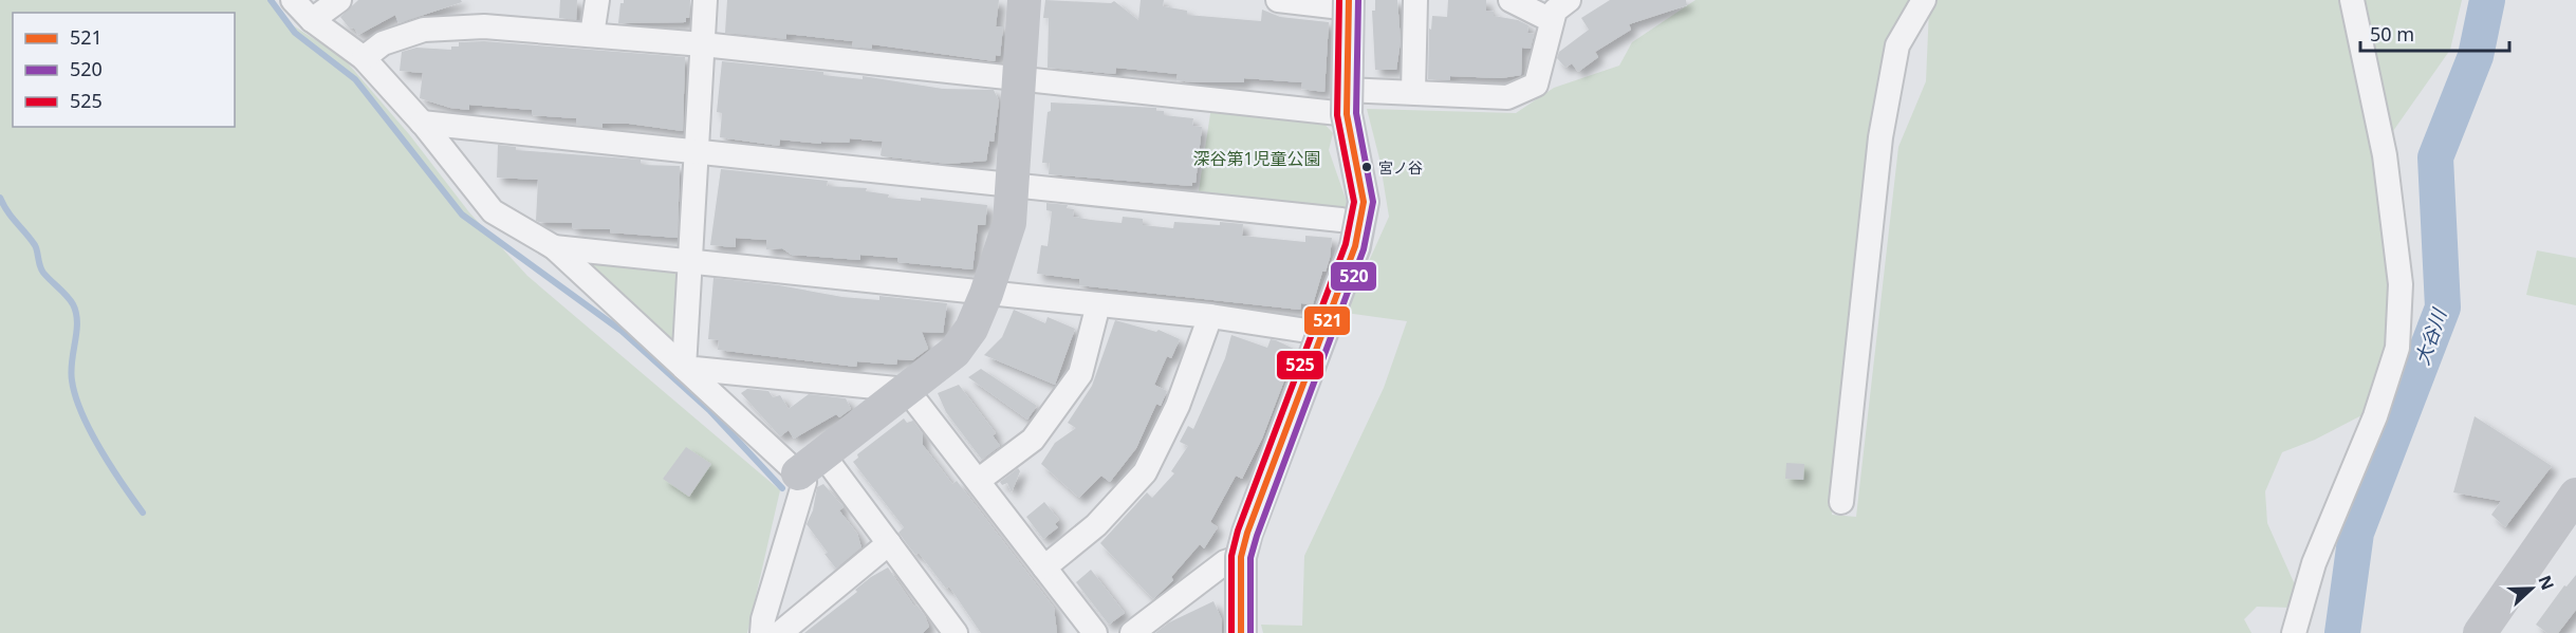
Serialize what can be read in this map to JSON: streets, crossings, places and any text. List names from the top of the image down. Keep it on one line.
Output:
{"water":["大谷川"],"parks":["深谷第1児童公園"],"places":["宮ノ谷"],"lines":["transit line 521","transit line 520","transit line 525"],"legend":["521","520","525"],"scale_bar":"50 m","north":"right"}
